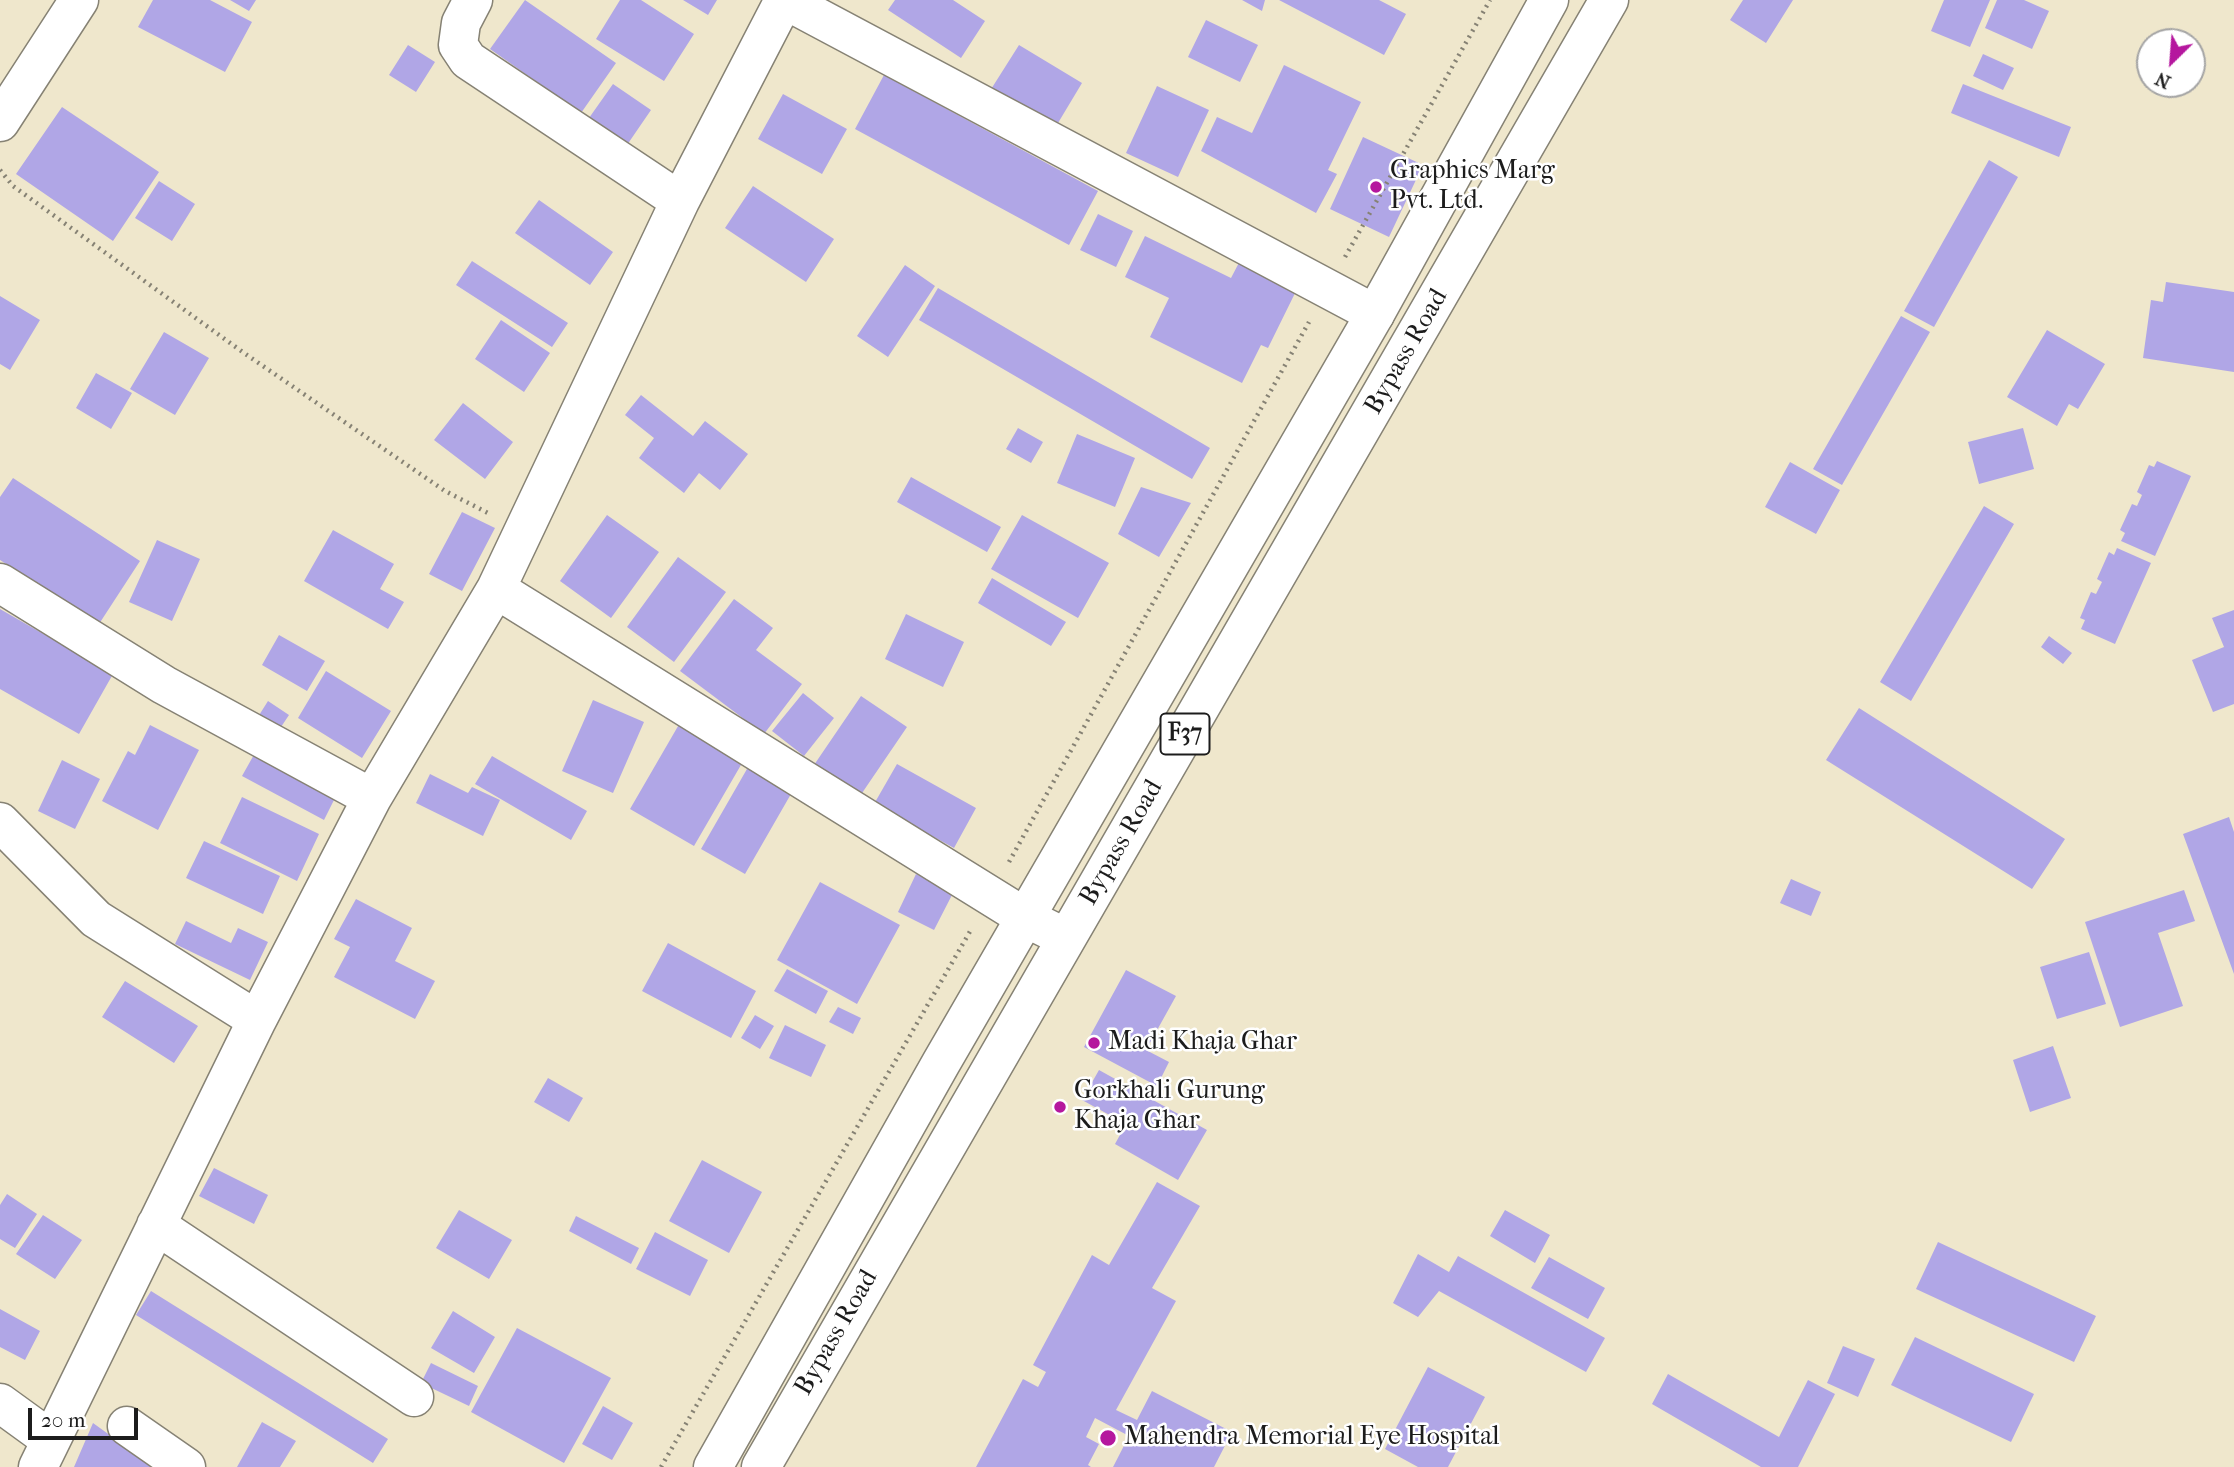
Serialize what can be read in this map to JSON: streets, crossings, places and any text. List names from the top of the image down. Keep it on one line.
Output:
{"streets":{"main road":["Bypass Road","F37"]},"places":["Graphics Marg Pvt. Ltd.","Madi Khaja Ghar","Gorkhali Gurung Khaja Ghar","Mahendra Memorial Eye Hospital"],"scale_bar":"20 m","north":"bottom left"}
